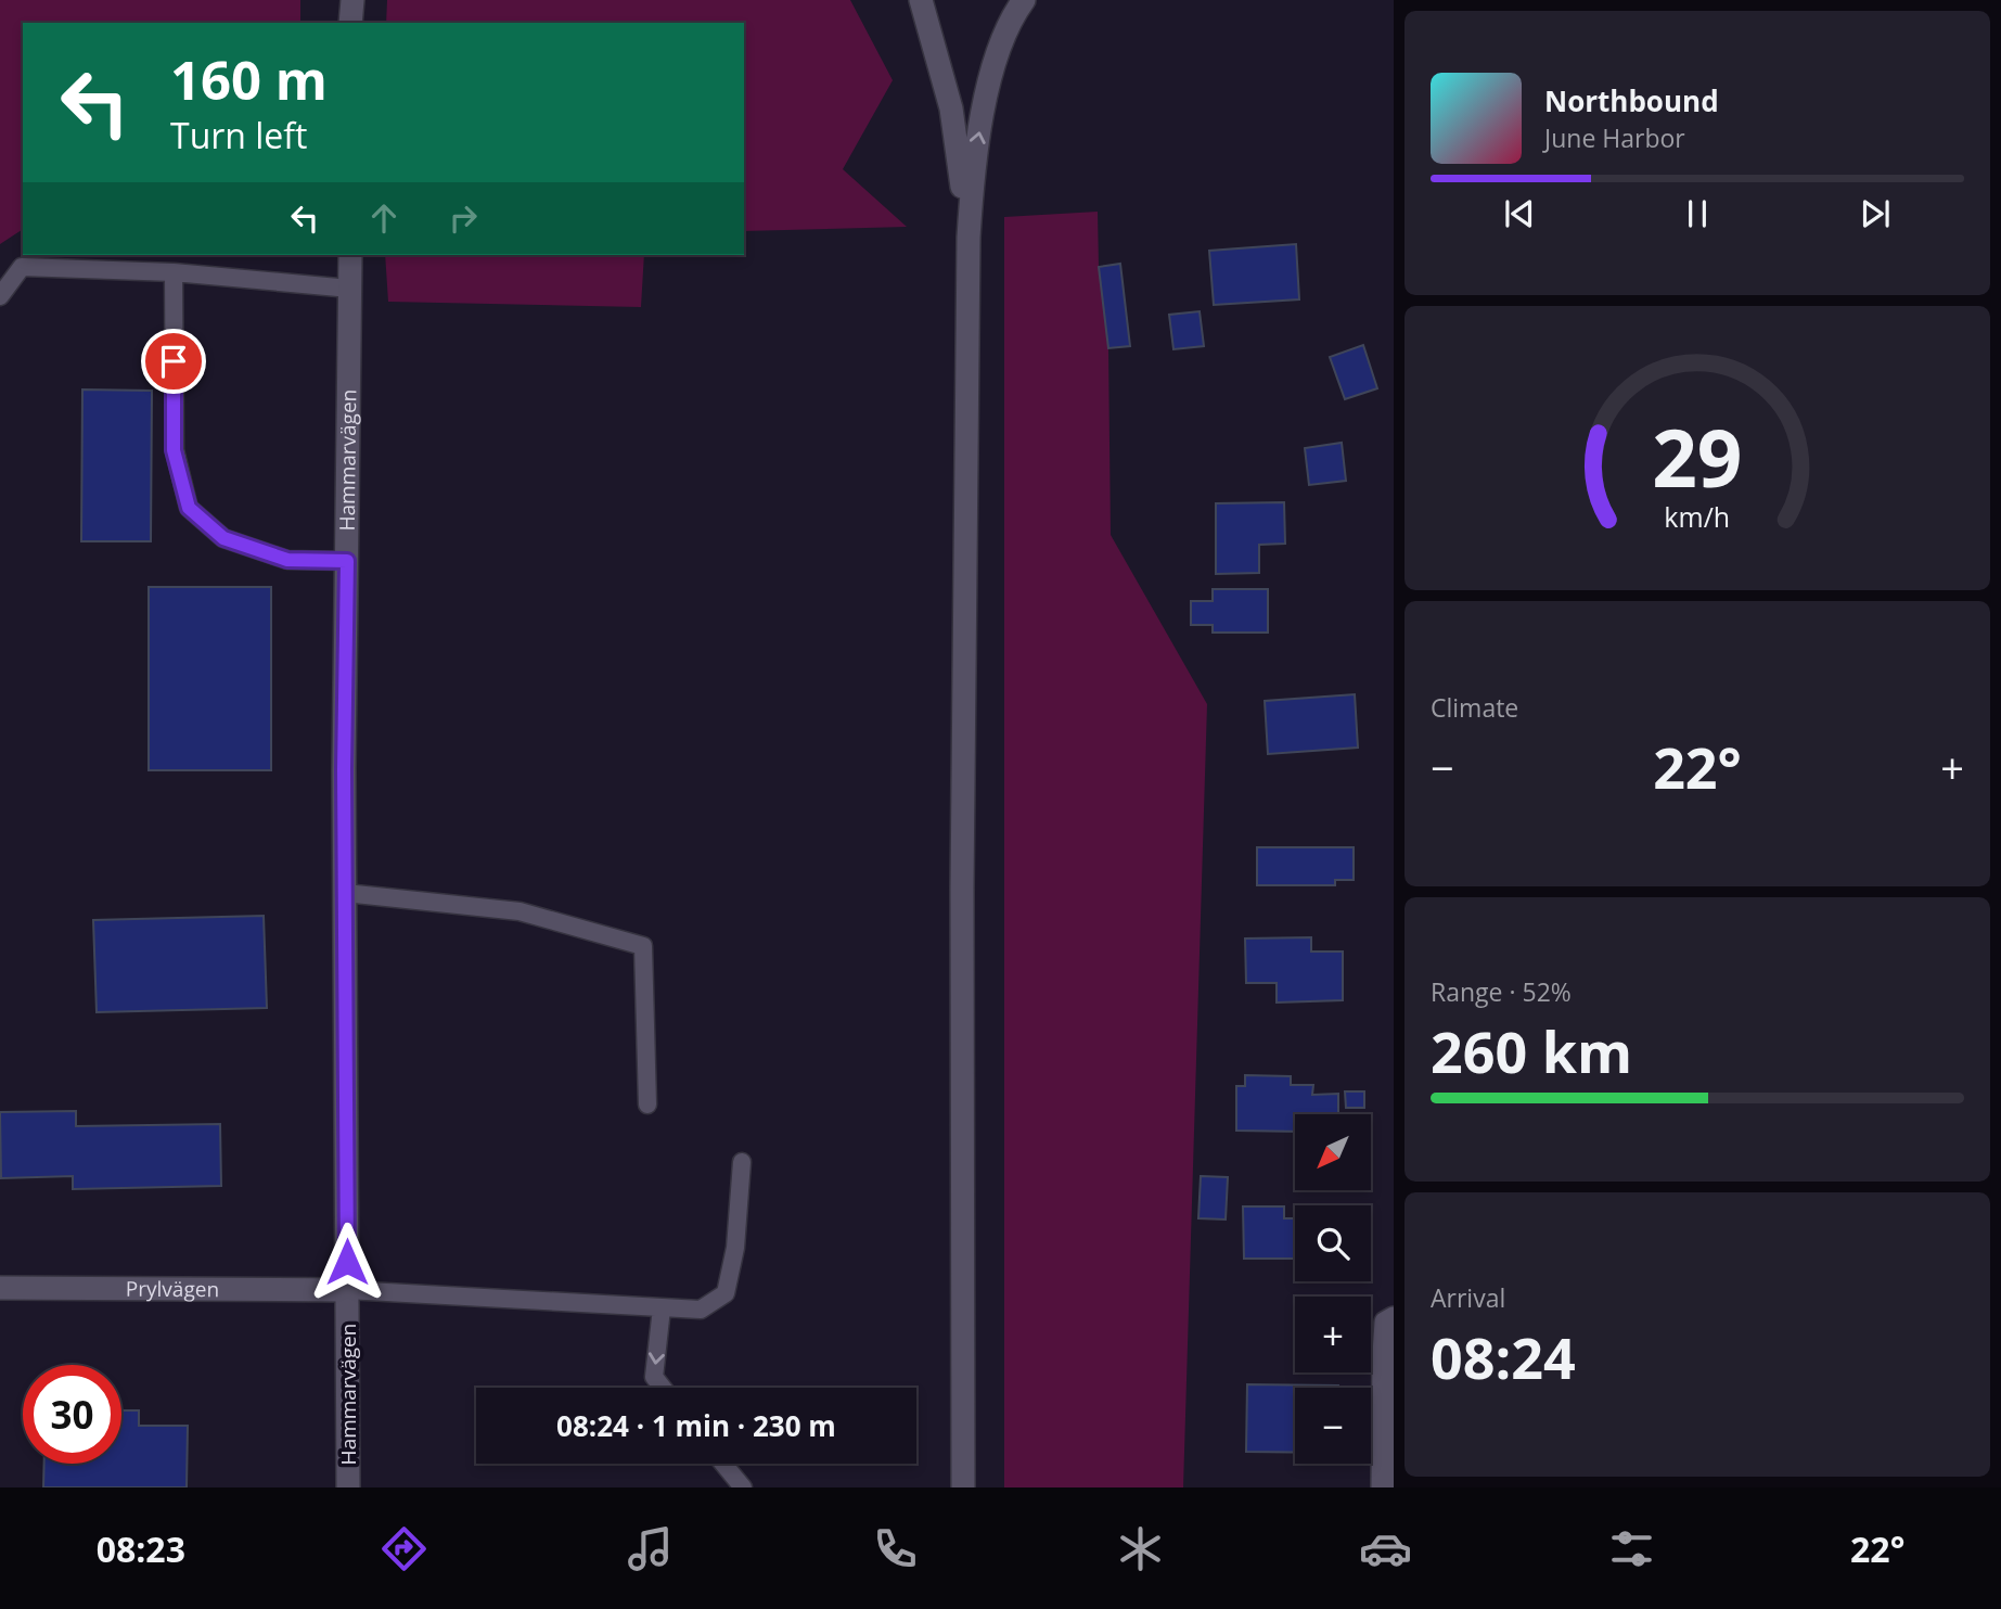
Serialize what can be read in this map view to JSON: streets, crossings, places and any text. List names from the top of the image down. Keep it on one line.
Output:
{"streets":{"street":["Hammarvägen","Prylvägen"]},"crossings":[["Hammarvägen","Prylvägen"]],"north":"bottom left","page":{"turn":["160 m","Turn left"],"song":["Northbound","June Harbor"],"tile":["Climate",["Range · 52%","260 km"],["Arrival","08:24"]],"heat":["−","22°","+"],"map_buttons":["+","−"],"limit":"30","trip":"08:24 · 1 min · 230 m","tabs":["08:23","22°"],"gauge":["29","km/h"]}}
